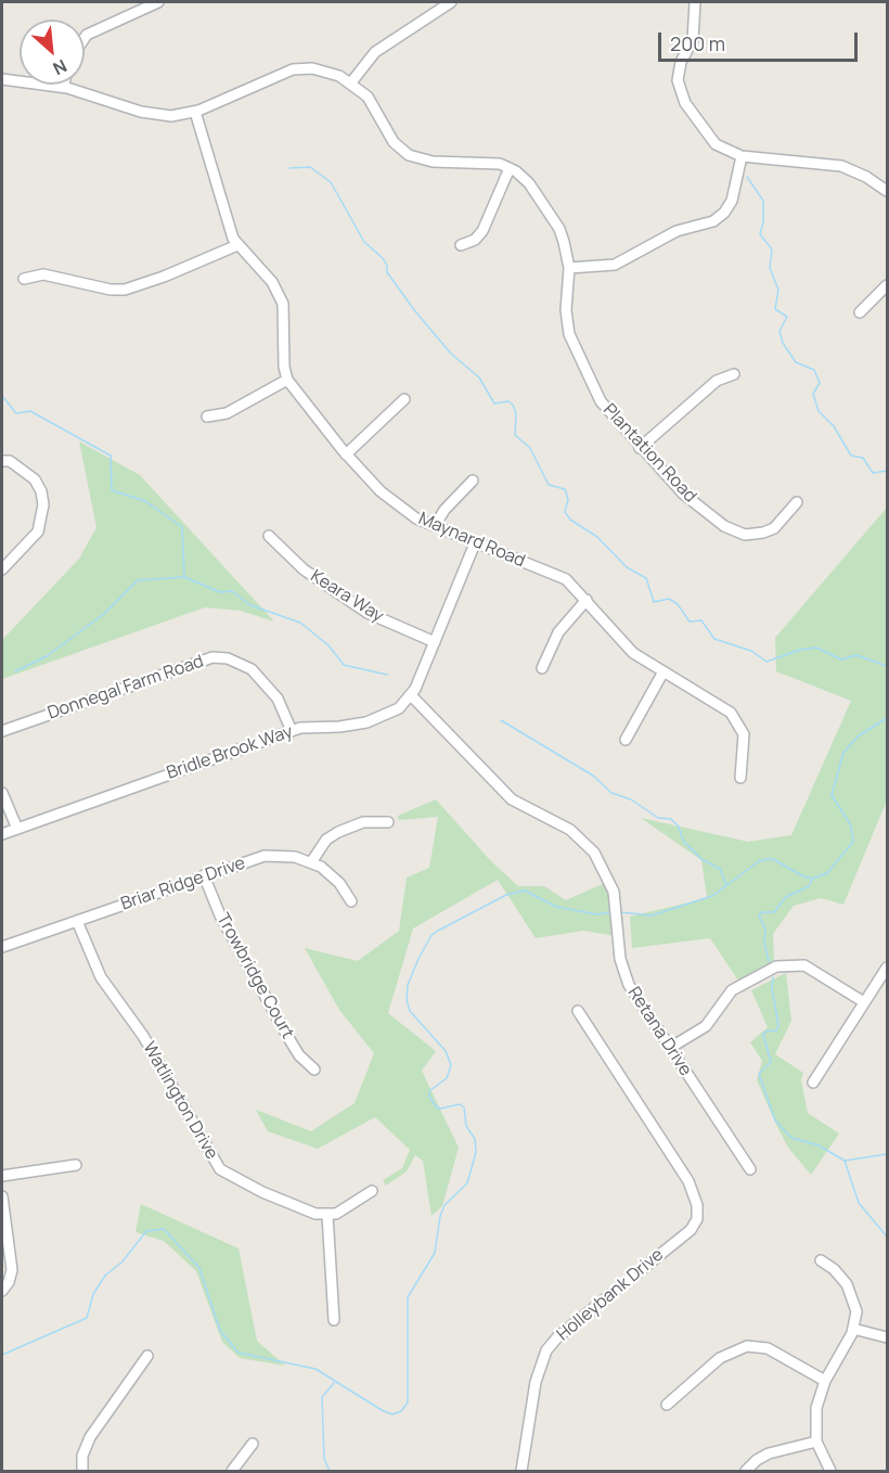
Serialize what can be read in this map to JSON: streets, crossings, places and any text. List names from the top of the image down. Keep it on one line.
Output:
{"streets":{"street":["Plantation Road","Maynard Road","Keara Way","Donnegal Farm Road","Bridle Brook Way","Briar Ridge Drive","Trowbridge Court","Retana Drive","Watlington Drive","Holleybank Drive"]},"crossings":[["Donnegal Farm Road","Bridle Brook Way"],["Bridle Brook Way","Retana Drive"],["Briar Ridge Drive","Trowbridge Court"],["Briar Ridge Drive","Watlington Drive"]],"scale_bar":"200 m","north":"bottom right"}
